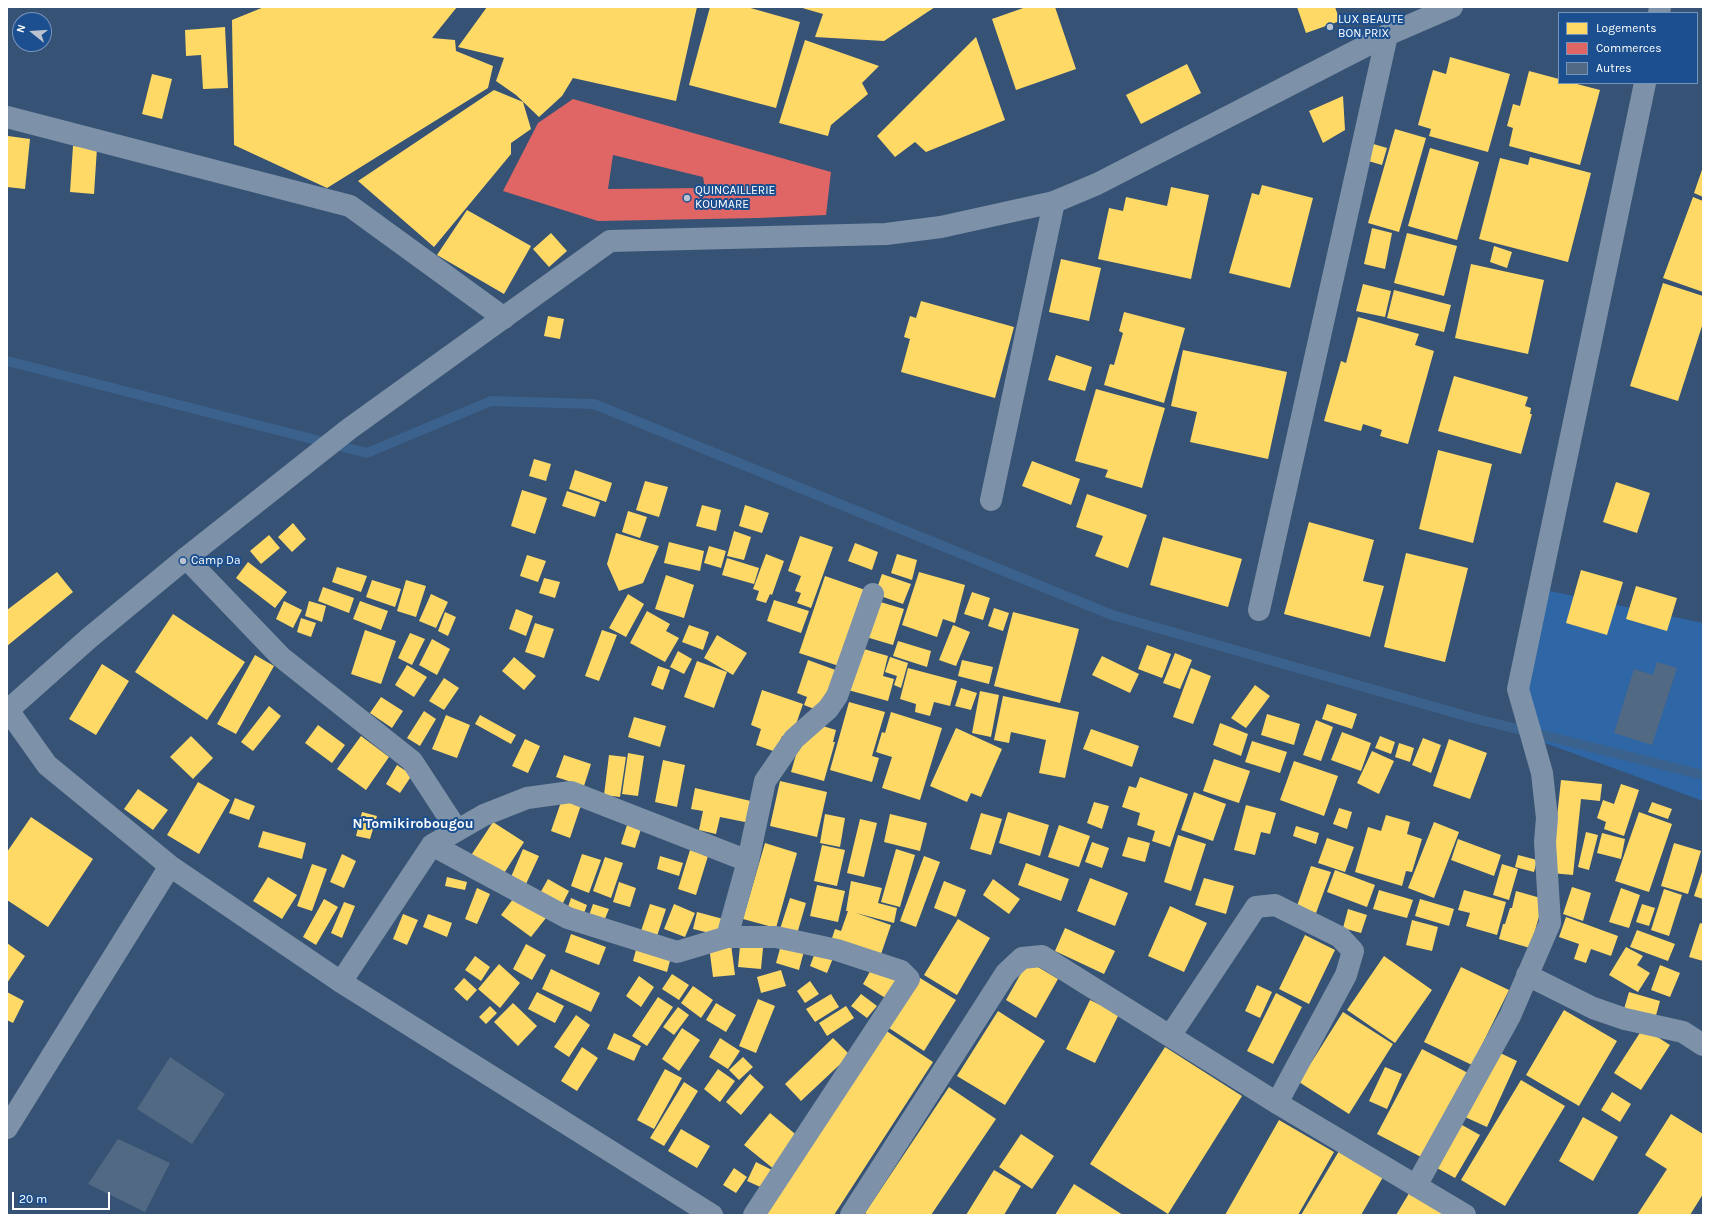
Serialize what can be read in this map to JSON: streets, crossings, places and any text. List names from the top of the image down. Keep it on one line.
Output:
{"districts":["N'Tomikirobougou"],"places":["LUX BEAUTE BON PRIX","QUINCAILLERIE KOUMARE","Camp Da"],"legend":["Logements","Commerces","Autres"],"scale_bar":"20 m","north":"left"}
